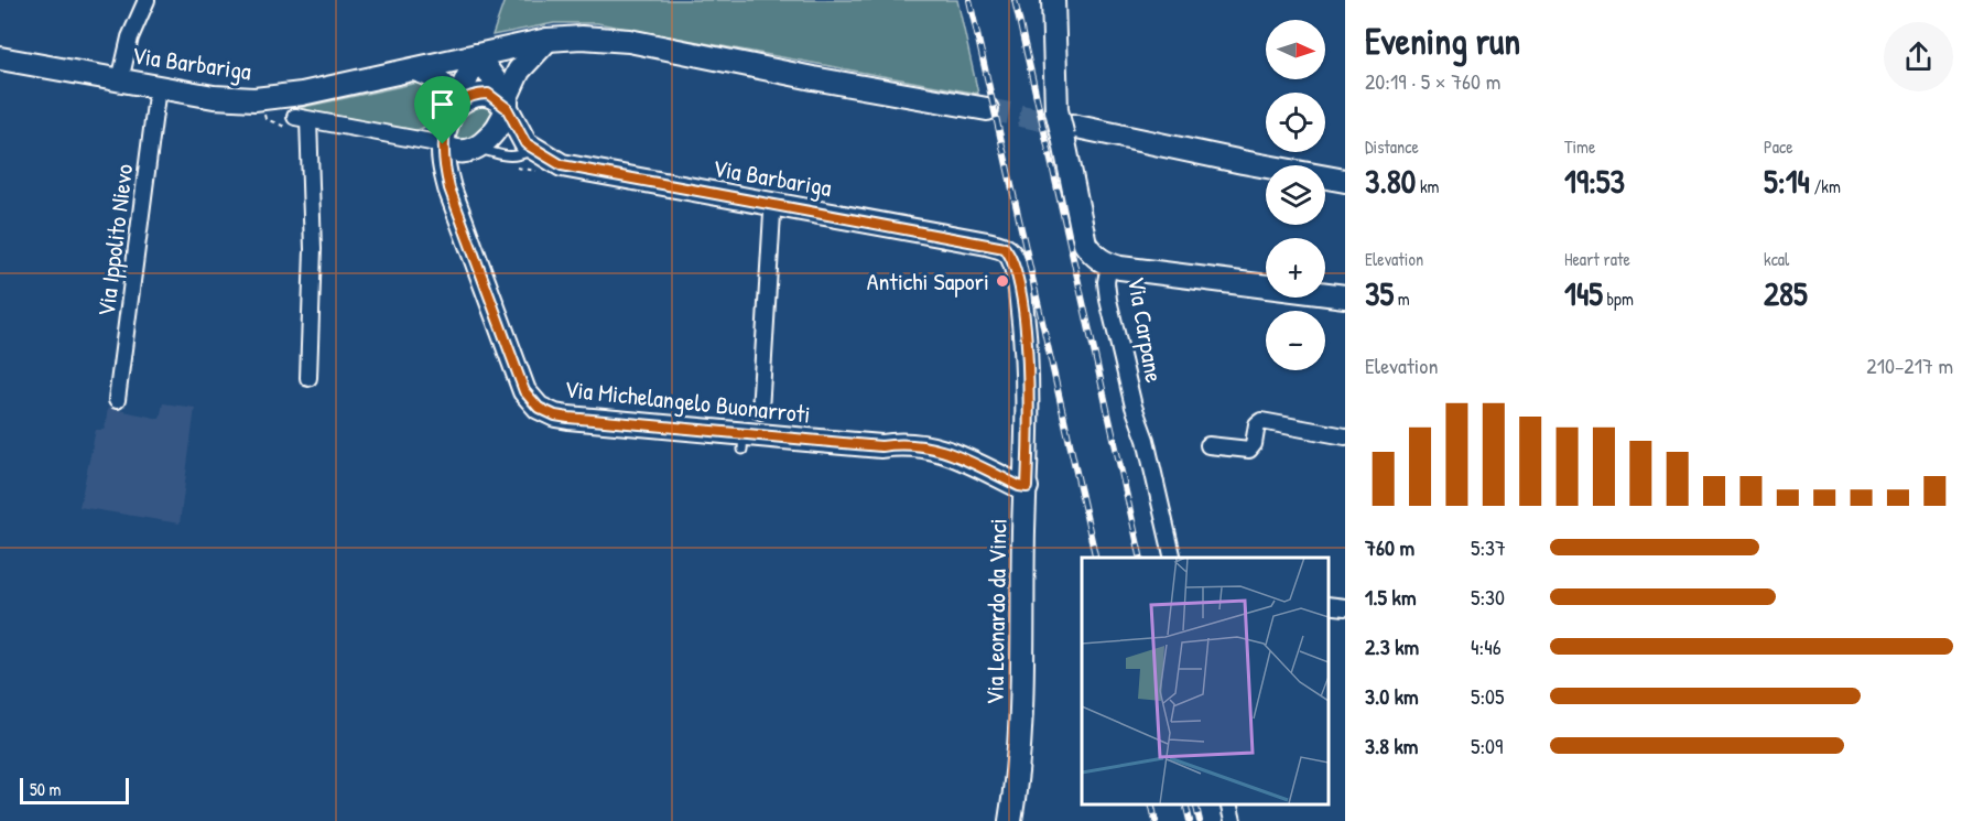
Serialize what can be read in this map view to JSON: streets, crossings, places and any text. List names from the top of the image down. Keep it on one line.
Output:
{"streets":{"street":["Via Barbariga","Via Ippolito Nievo","Via Carpane","Via Michelangelo Buonarroti","Via Leonardo da Vinci"]},"crossings":[["Via Barbariga","Via Ippolito Nievo"],["Via Barbariga","Via Michelangelo Buonarroti"],["Via Barbariga","Via Leonardo da Vinci"],["Via Michelangelo Buonarroti","Via Leonardo da Vinci"]],"places":["Antichi Sapori"],"scale_bar":"50 m","north":"right","page":{"heading":["Evening run","20:19 · 5 × 760 m"],"map_buttons":["+","−"],"stats":[["Distance","3.80 km"],["Time","19:53"],["Pace","5:14 /km"],["Elevation","35 m"],["Heart rate","145 bpm"],["kcal","285"]],"chart":["Elevation","210–217 m"],"list":[{"name":"760 m","note":"5:37"},{"name":"1.5 km","note":"5:30"},{"name":"2.3 km","note":"4:46"},{"name":"3.0 km","note":"5:05"},{"name":"3.8 km","note":"5:09"}],"scale":"50 m"}}
